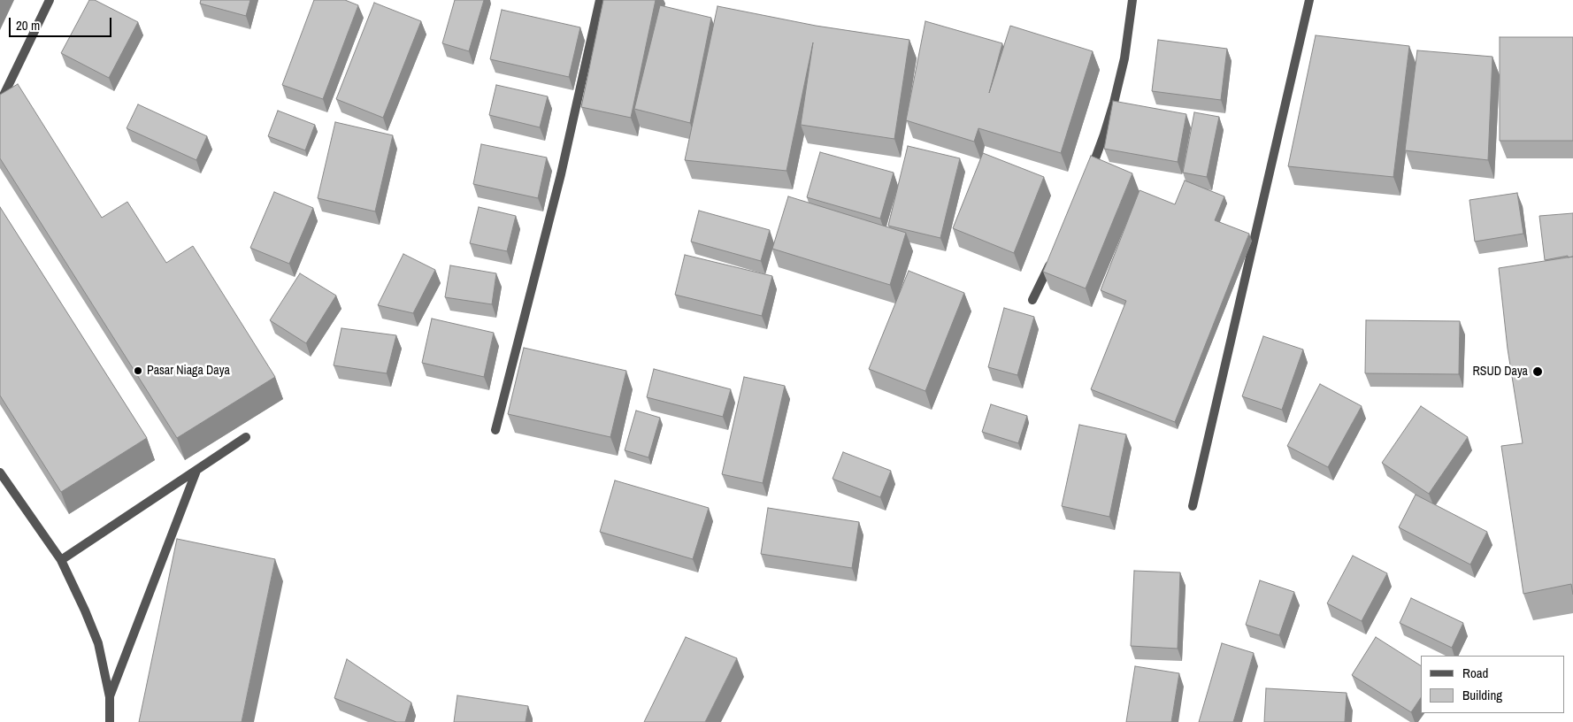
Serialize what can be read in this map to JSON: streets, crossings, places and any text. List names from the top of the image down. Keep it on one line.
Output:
{"places":["Pasar Niaga Daya","RSUD Daya"],"legend":["Road","Building"],"scale_bar":"20 m"}
